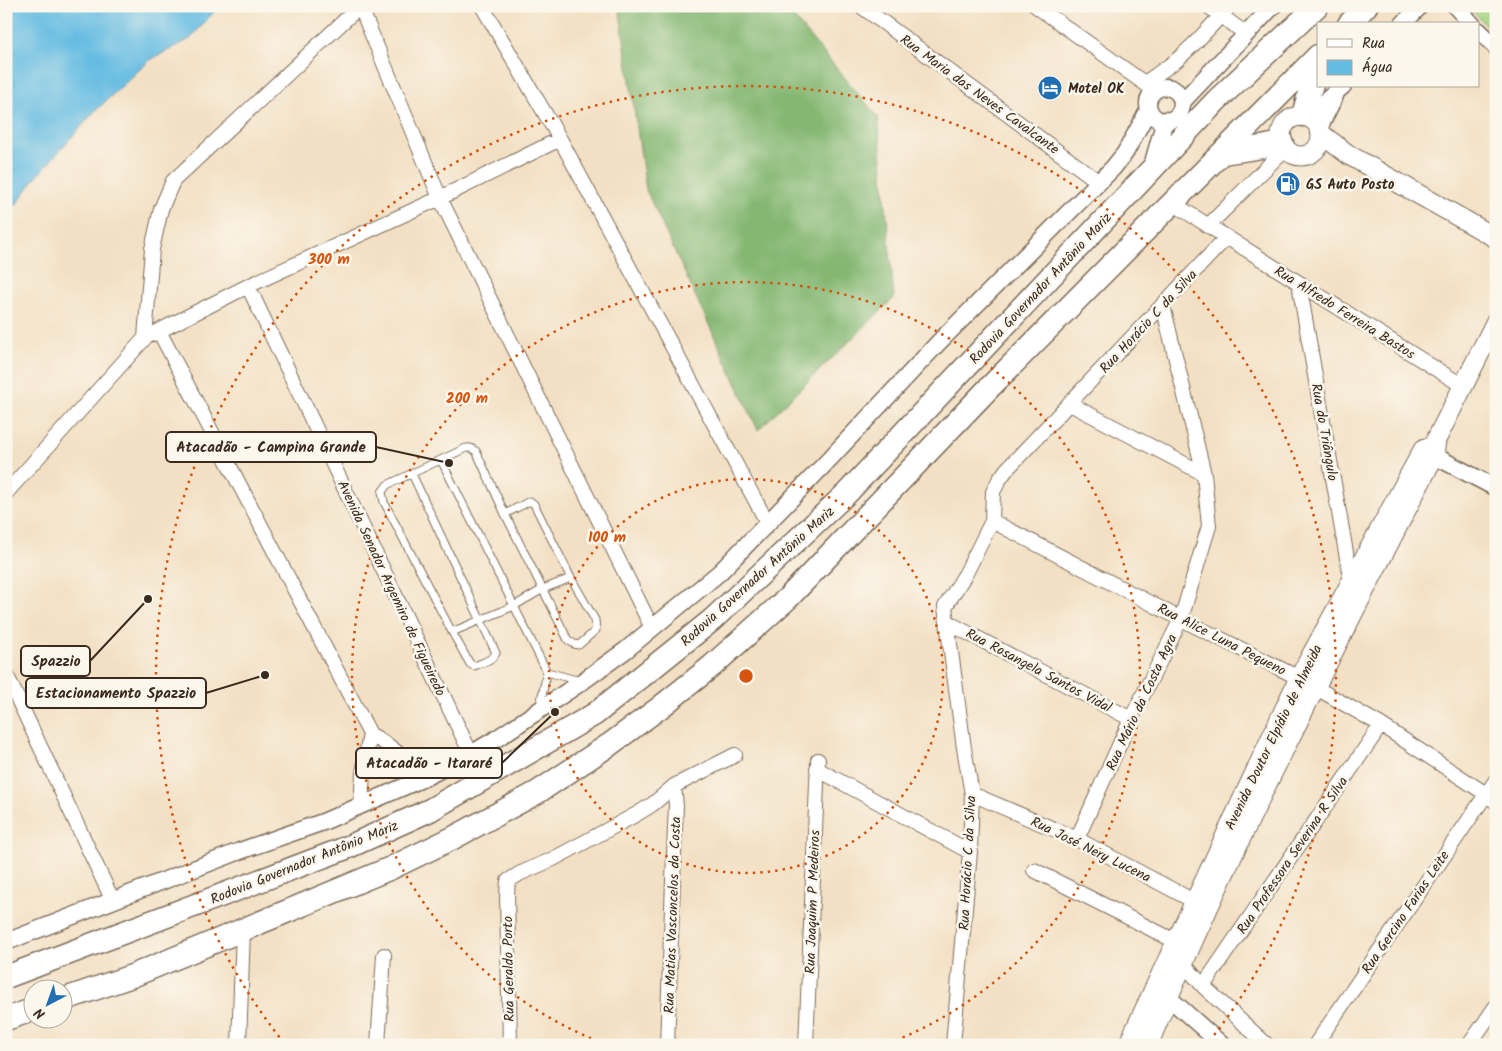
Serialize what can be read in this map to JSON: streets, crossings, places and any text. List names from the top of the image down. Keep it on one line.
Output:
{"streets":{"highway":["Rodovia Governador Antônio Mariz"],"main road":["Avenida Doutor Elpídio de Almeida"],"street":["Rua Maria das Neves Cavalcante","Rua Alfredo Ferreira Bastos","Rua Horácio C da Silva","Rua do Triângulo","Avenida Senador Argemiro de Figueiredo","Rua Alice Luna Pequeno","Rua Rosangela Santos Vidal","Rua Mário da Costa Agra","Rua José Nery Lucena","Rua Professora Severina R Silva","Rua Joaquim P Medeiros","Rua Gercino Farias Leite","Rua Matias Vasconcelos da Costa","Rua Geraldo Porto"]},"crossings":[["Rua Alfredo Ferreira Bastos","Rua Horácio C da Silva"],["Rua Alfredo Ferreira Bastos","Rua do Triângulo"],["Rua Alfredo Ferreira Bastos","Avenida Doutor Elpídio de Almeida"],["Rua Horácio C da Silva","Rua Alice Luna Pequeno"],["Rua Horácio C da Silva","Rua Rosangela Santos Vidal"],["Rua Horácio C da Silva","Rua Mário da Costa Agra"],["Rua Horácio C da Silva","Rua José Nery Lucena"],["Rua Horácio C da Silva","Rua Joaquim P Medeiros"],["Rua do Triângulo","Avenida Doutor Elpídio de Almeida"],["Rua Alice Luna Pequeno","Rua Mário da Costa Agra"],["Rua Alice Luna Pequeno","Avenida Doutor Elpídio de Almeida"],["Rua Alice Luna Pequeno","Rua Professora Severina R Silva"],["Rua Alice Luna Pequeno","Rua Gercino Farias Leite"],["Rua Rosangela Santos Vidal","Rua Mário da Costa Agra"],["Rua Mário da Costa Agra","Rua José Nery Lucena"],["Avenida Doutor Elpídio de Almeida","Rua José Nery Lucena"],["Rua Matias Vasconcelos da Costa","Rua Geraldo Porto"]],"places":{"hotel":["Motel OK"],"fuel station":["GS Auto Posto"],"other":["Atacadão - Campina Grande","Spazzio","Estacionamento Spazzio","Atacadão - Itararé"]},"legend":["Rua","Água"],"north":"bottom left","rings":["300 m","200 m","100 m"]}
